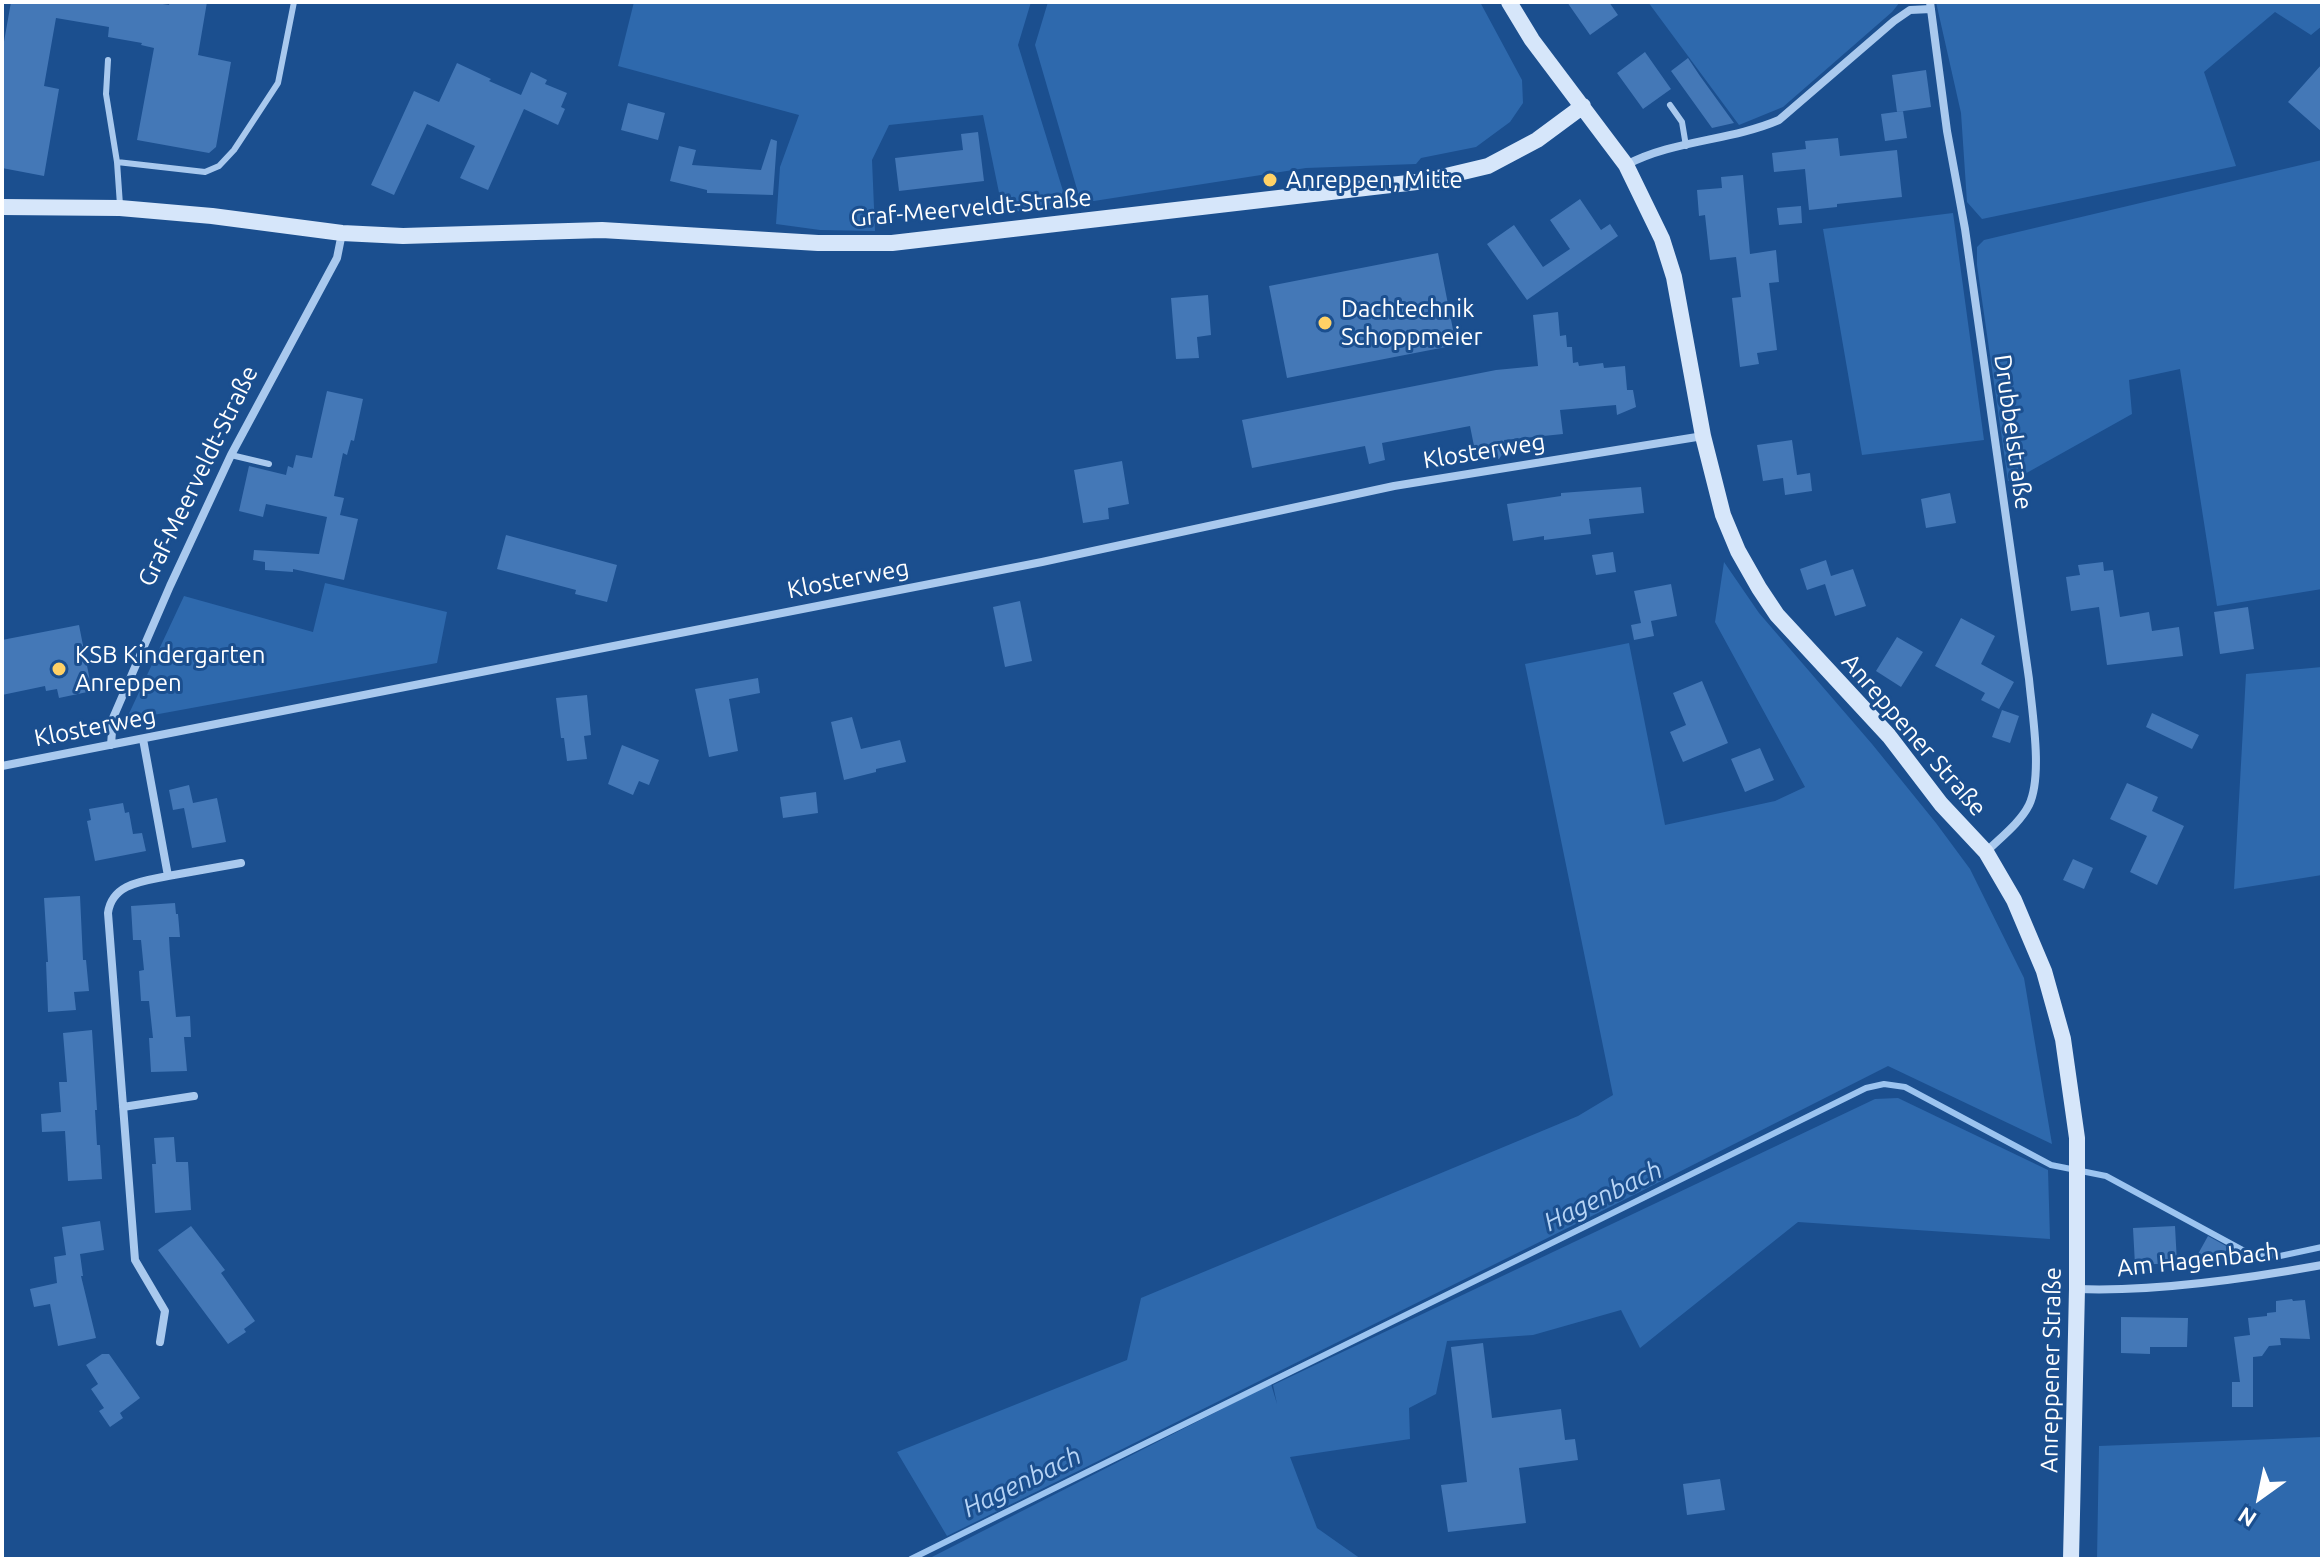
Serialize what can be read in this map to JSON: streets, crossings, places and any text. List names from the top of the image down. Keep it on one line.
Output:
{"streets":{"main road":["Graf-Meerveldt-Straße","Anreppener Straße"],"street":["Drubbelstraße","Klosterweg","Am Hagenbach"]},"crossings":[["Graf-Meerveldt-Straße","Klosterweg"],["Graf-Meerveldt-Straße","Anreppener Straße"],["Drubbelstraße","Anreppener Straße"],["Klosterweg","Anreppener Straße"],["Anreppener Straße","Am Hagenbach"]],"water":["Hagenbach"],"places":["Anreppen, Mitte","Dachtechnik Schoppmeier","KSB Kindergarten Anreppen"],"north":"bottom left"}
